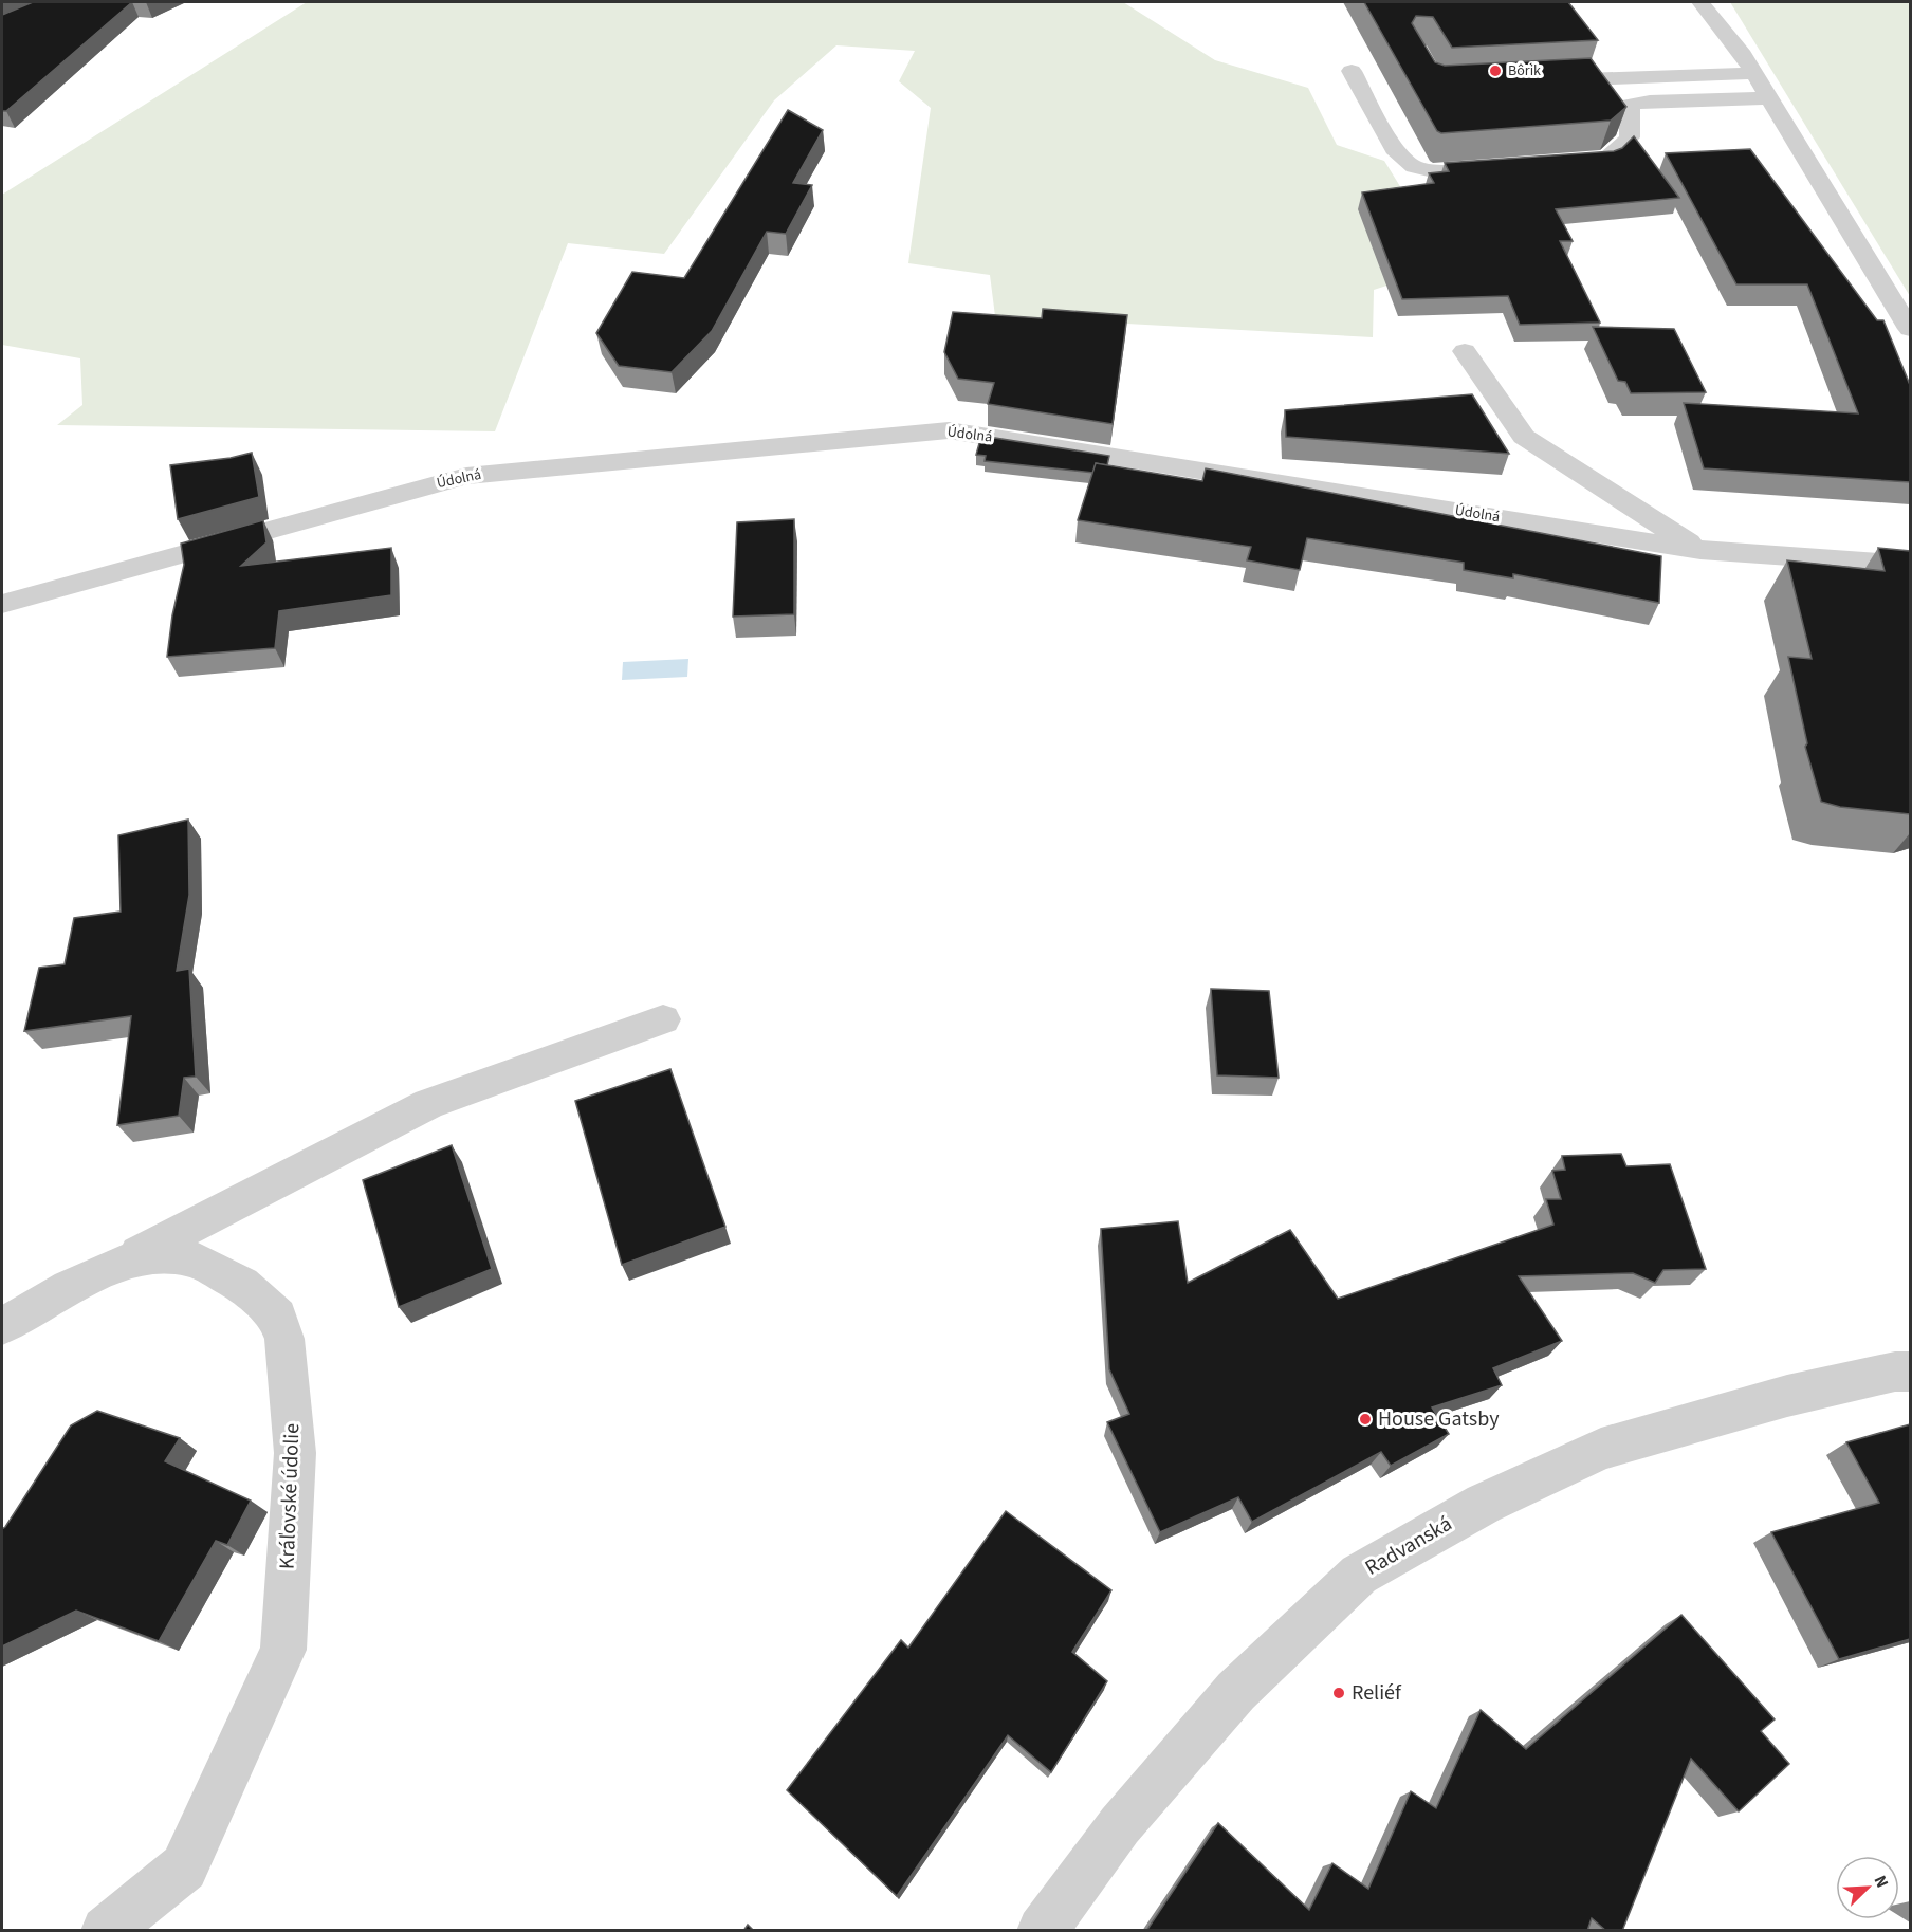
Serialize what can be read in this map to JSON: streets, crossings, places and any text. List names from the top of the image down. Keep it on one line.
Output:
{"streets":{"street":["Údolná","Kráľovské údolie","Radvanská"]},"places":["Bôrik","House Gatsby","Reliéf"],"north":"top right"}
